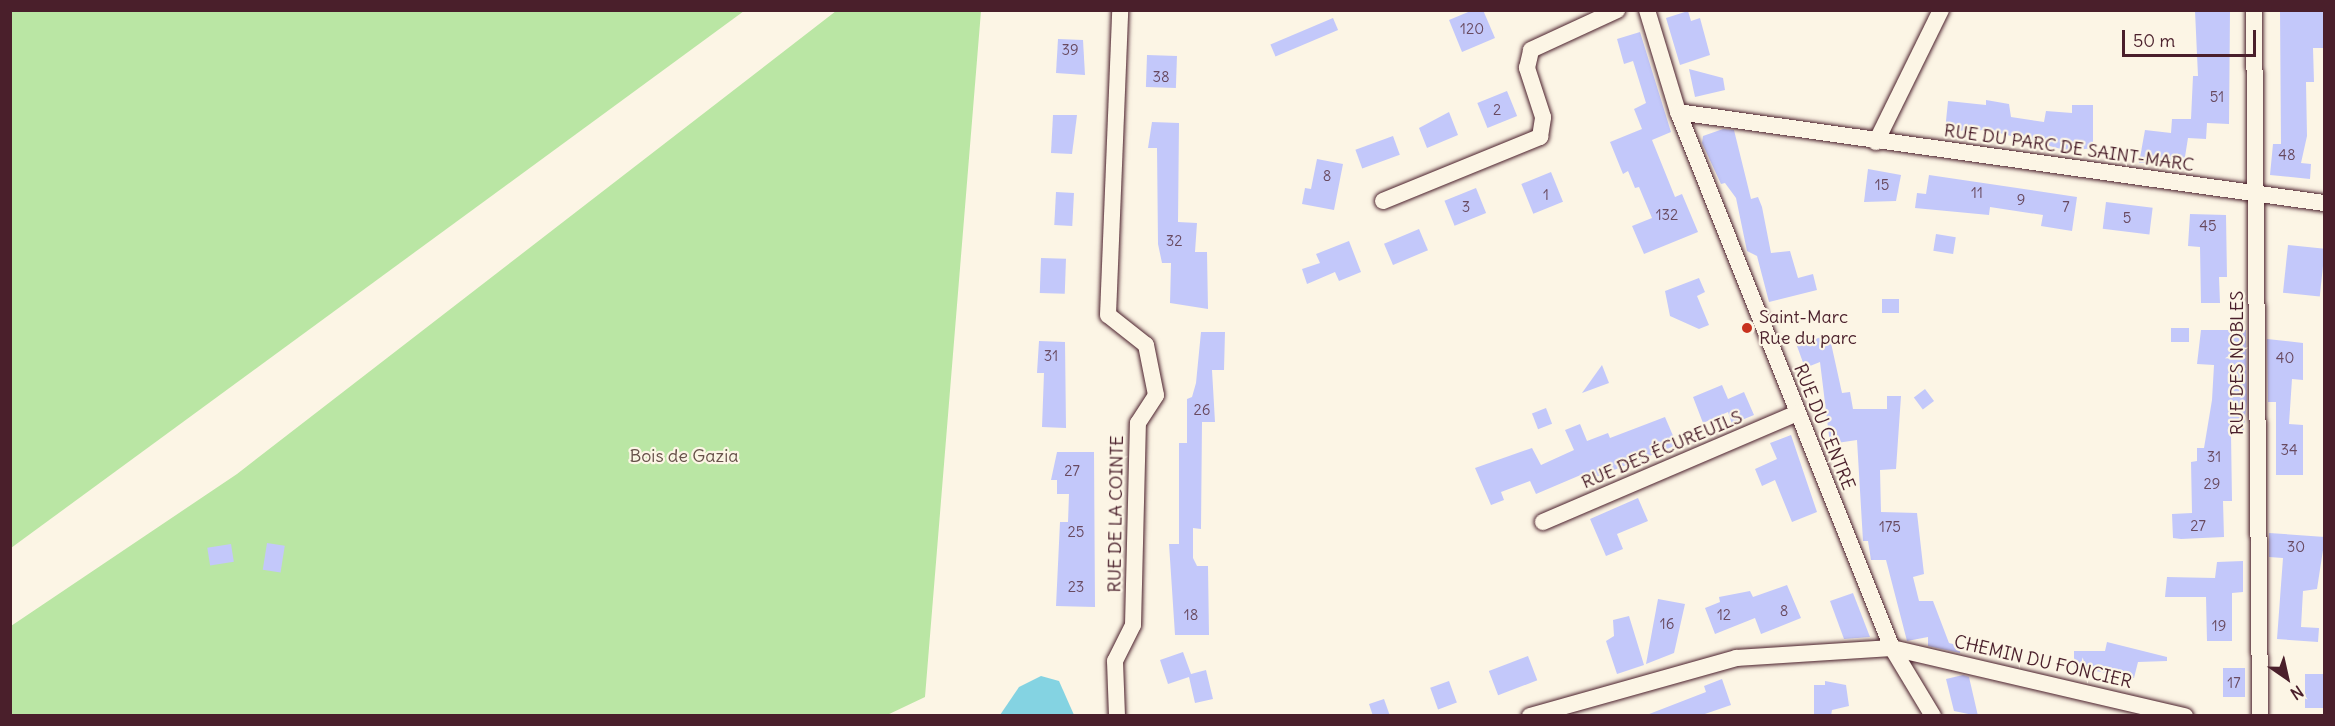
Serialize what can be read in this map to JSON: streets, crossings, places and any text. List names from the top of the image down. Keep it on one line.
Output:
{"streets":{"street":["RUE DU PARC DE SAINT-MARC","RUE DES NOBLES","RUE DU CENTRE","RUE DES ÉCUREUILS","RUE DE LA COINTE","CHEMIN DU FONCIER"]},"crossings":[["RUE DU PARC DE SAINT-MARC","RUE DES NOBLES"],["RUE DU PARC DE SAINT-MARC","RUE DU CENTRE"],["RUE DU CENTRE","RUE DES ÉCUREUILS"],["RUE DU CENTRE","CHEMIN DU FONCIER"]],"parks":["Bois de Gazia"],"places":["Saint-Marc Rue du parc"],"house_numbers":["120","39","38","51","2","48","8","15","11","1","9","3","7","132","5","45","32","31","40","26","34","31","27","29","27","175","25","30","23","8","18","12","16","19","17"],"scale_bar":"50 m","north":"bottom right"}
